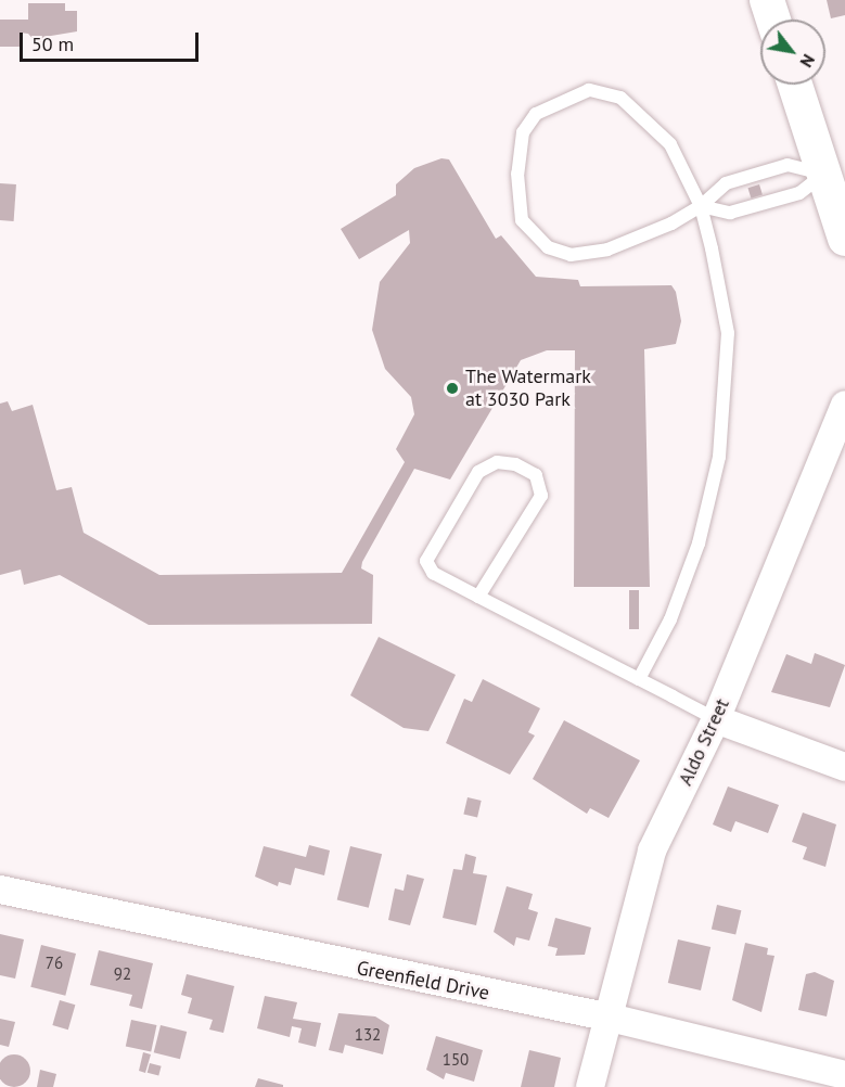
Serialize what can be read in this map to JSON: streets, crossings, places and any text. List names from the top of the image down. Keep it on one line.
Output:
{"streets":{"street":["Aldo Street","Greenfield Drive"]},"crossings":[["Aldo Street","Greenfield Drive"]],"places":["The Watermark at 3030 Park"],"house_numbers":["76","92","132","150"],"scale_bar":"50 m","north":"bottom right"}
